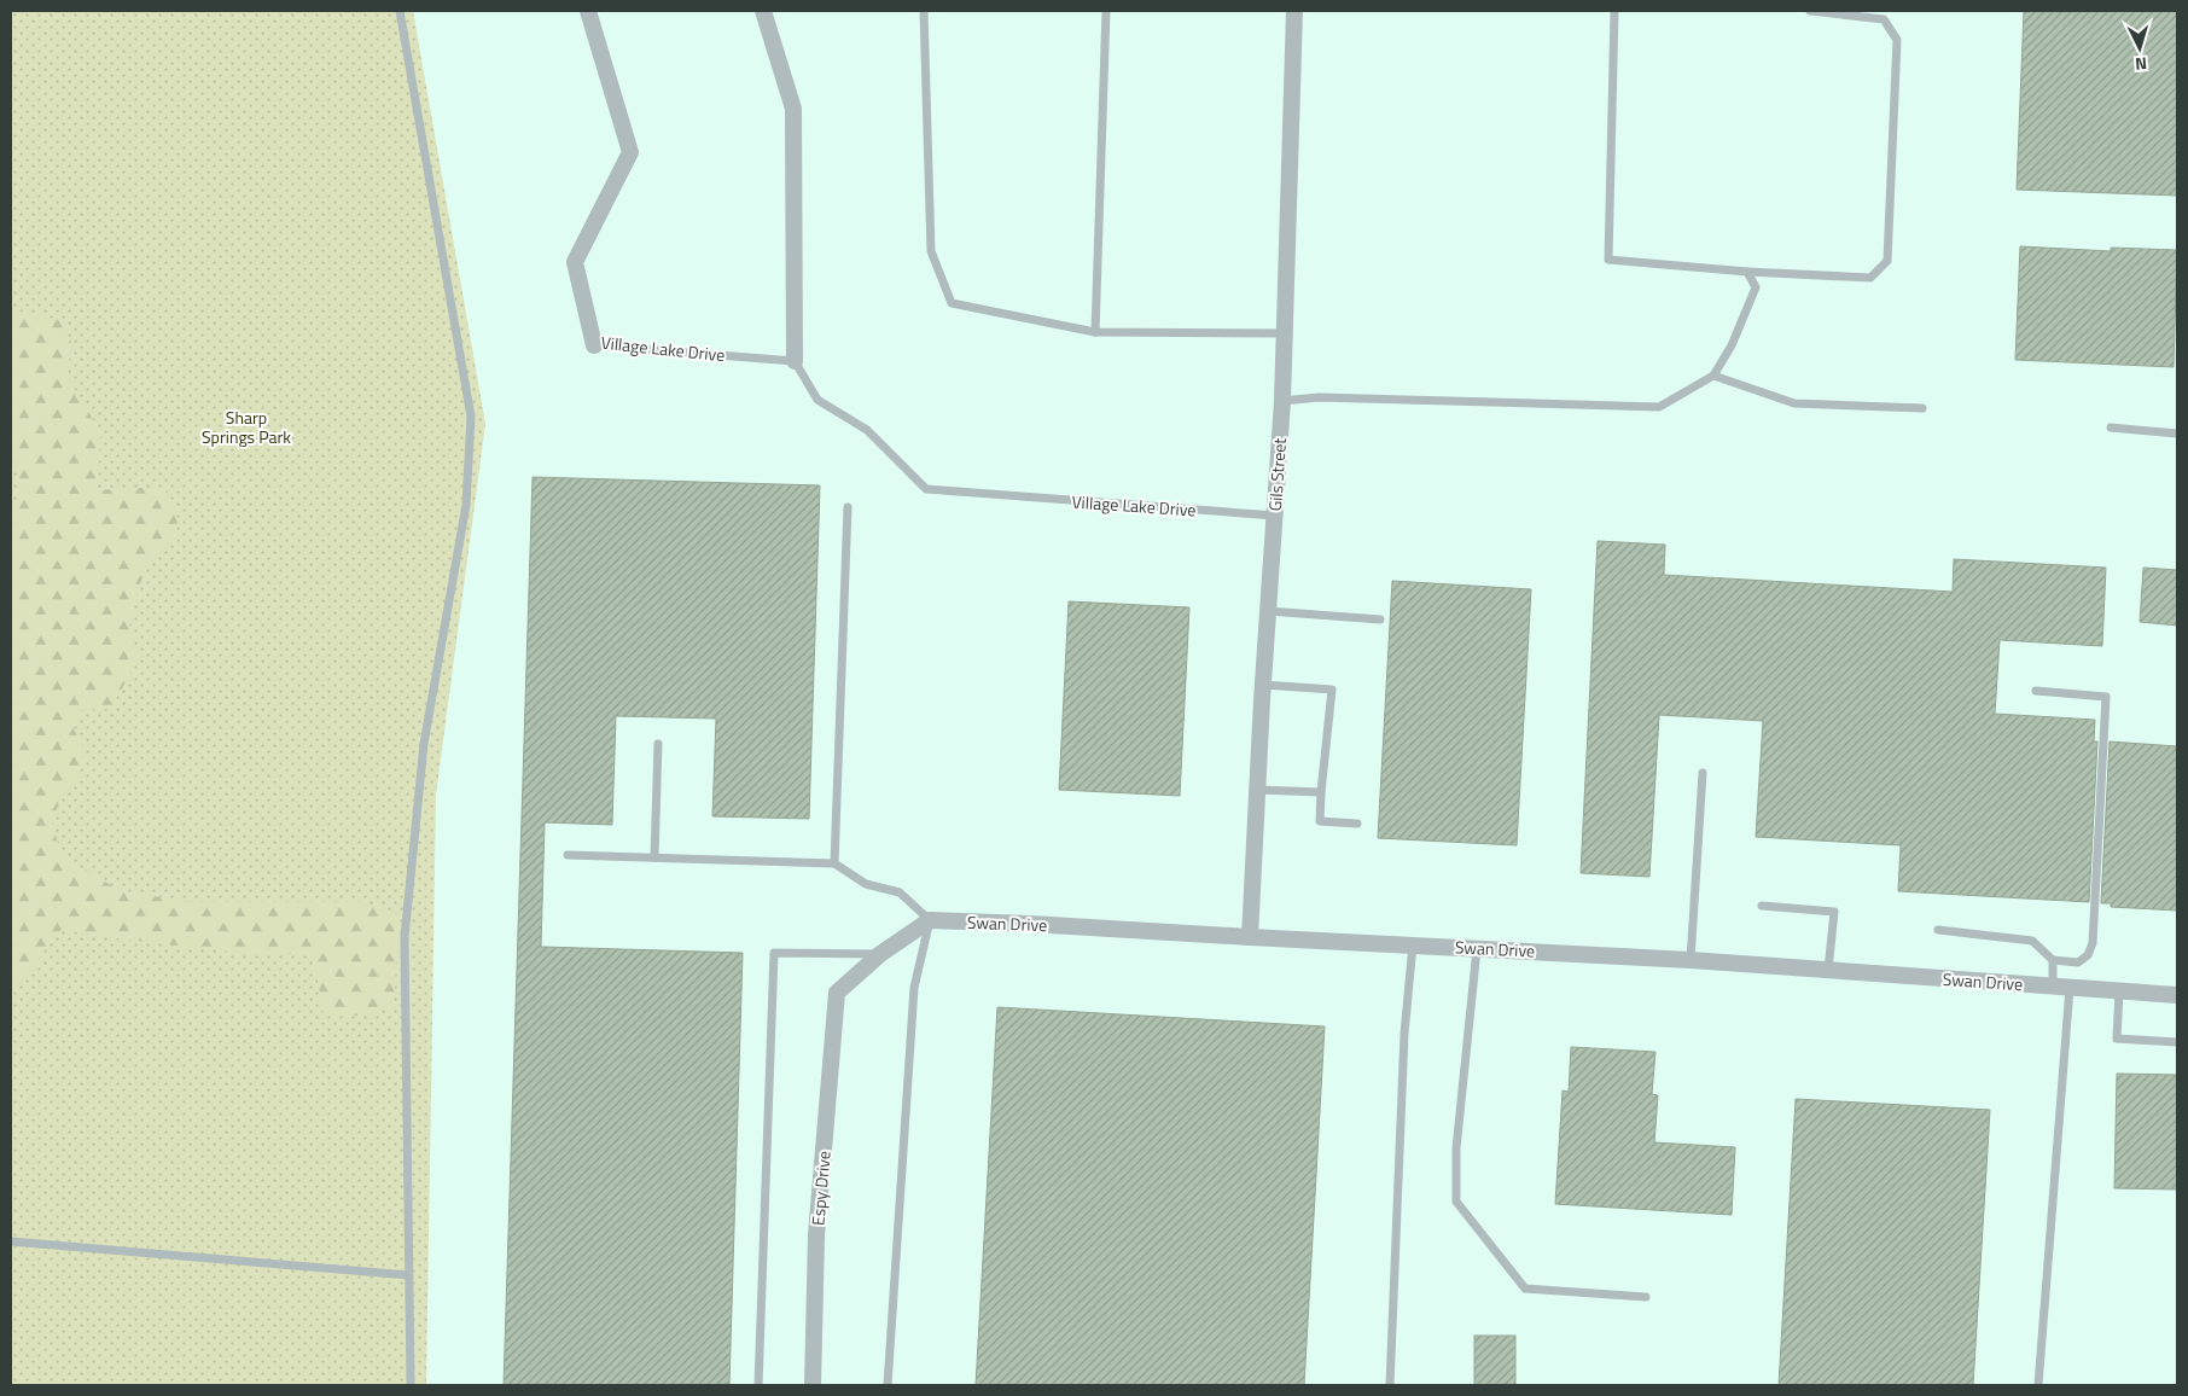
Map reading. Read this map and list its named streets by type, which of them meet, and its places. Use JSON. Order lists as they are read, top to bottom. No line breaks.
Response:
{"streets":{"street":["Village Lake Drive","Gils Street","Swan Drive","Espy Drive"]},"crossings":[["Village Lake Drive","Gils Street"],["Gils Street","Swan Drive"]],"parks":["Sharp Springs Park"],"north":"bottom"}
